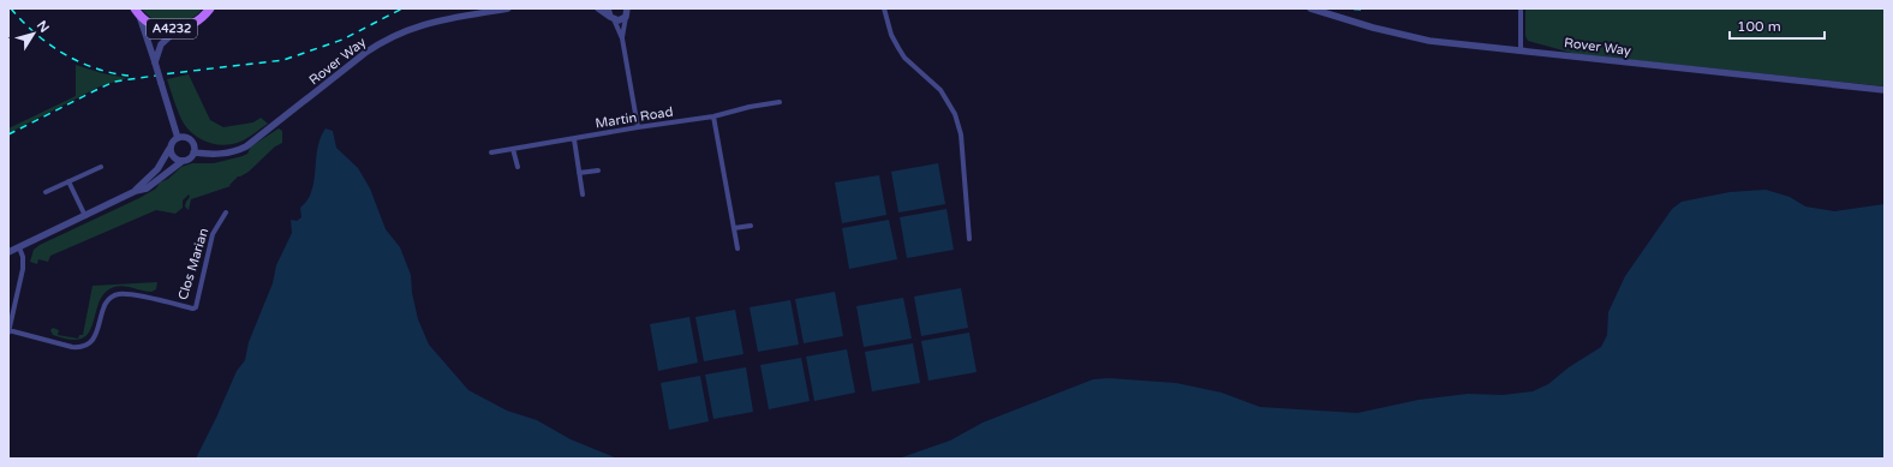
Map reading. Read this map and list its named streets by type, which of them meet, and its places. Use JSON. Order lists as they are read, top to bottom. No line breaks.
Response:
{"streets":{"main road":["A4232"],"street":["Rover Way","Martin Road","Clos Marian"]},"scale_bar":"100 m","north":"top right"}
